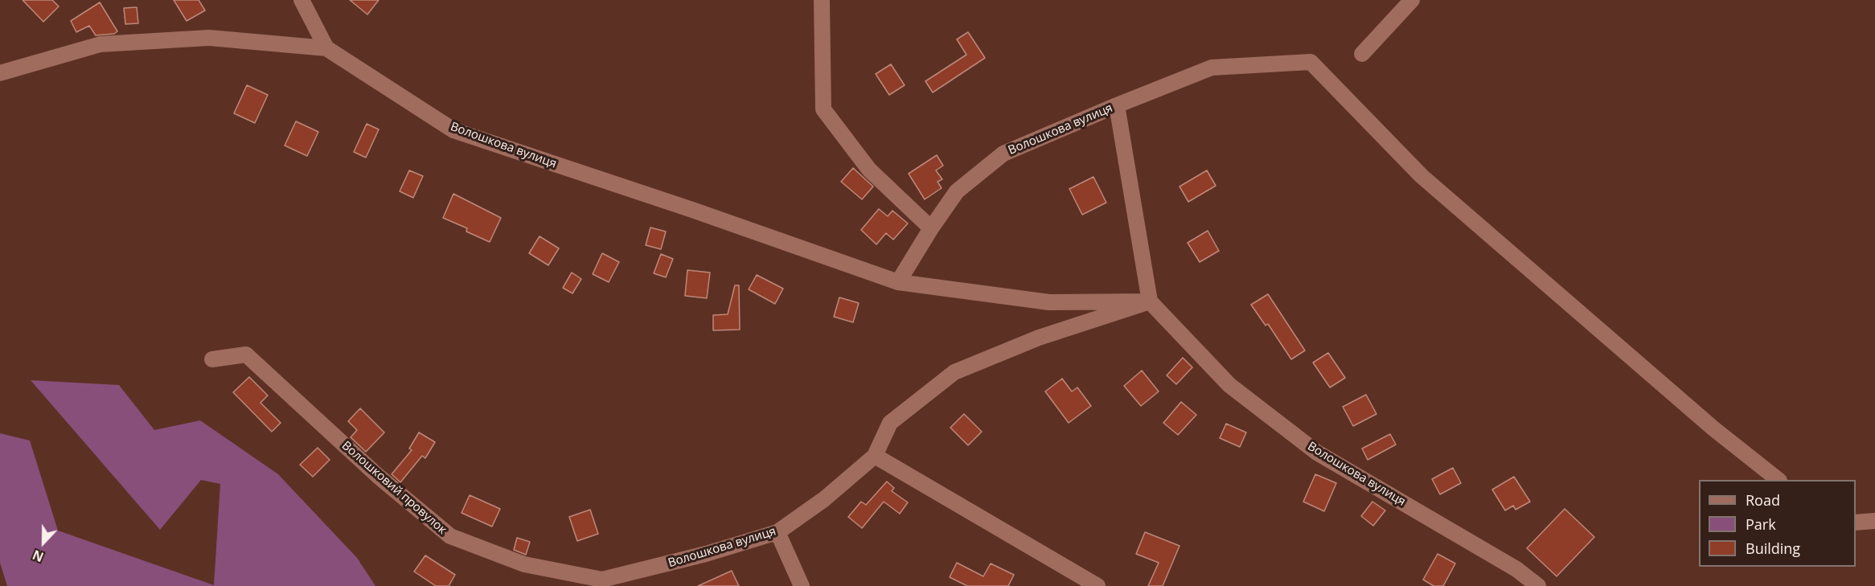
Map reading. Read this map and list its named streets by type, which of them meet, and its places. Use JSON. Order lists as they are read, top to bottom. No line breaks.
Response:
{"streets":{"street":["Волошкова вулиця","Волошковий провулок"]},"crossings":[["Волошкова вулиця","Волошковий провулок"]],"legend":["Road","Park","Building"],"north":"bottom"}
